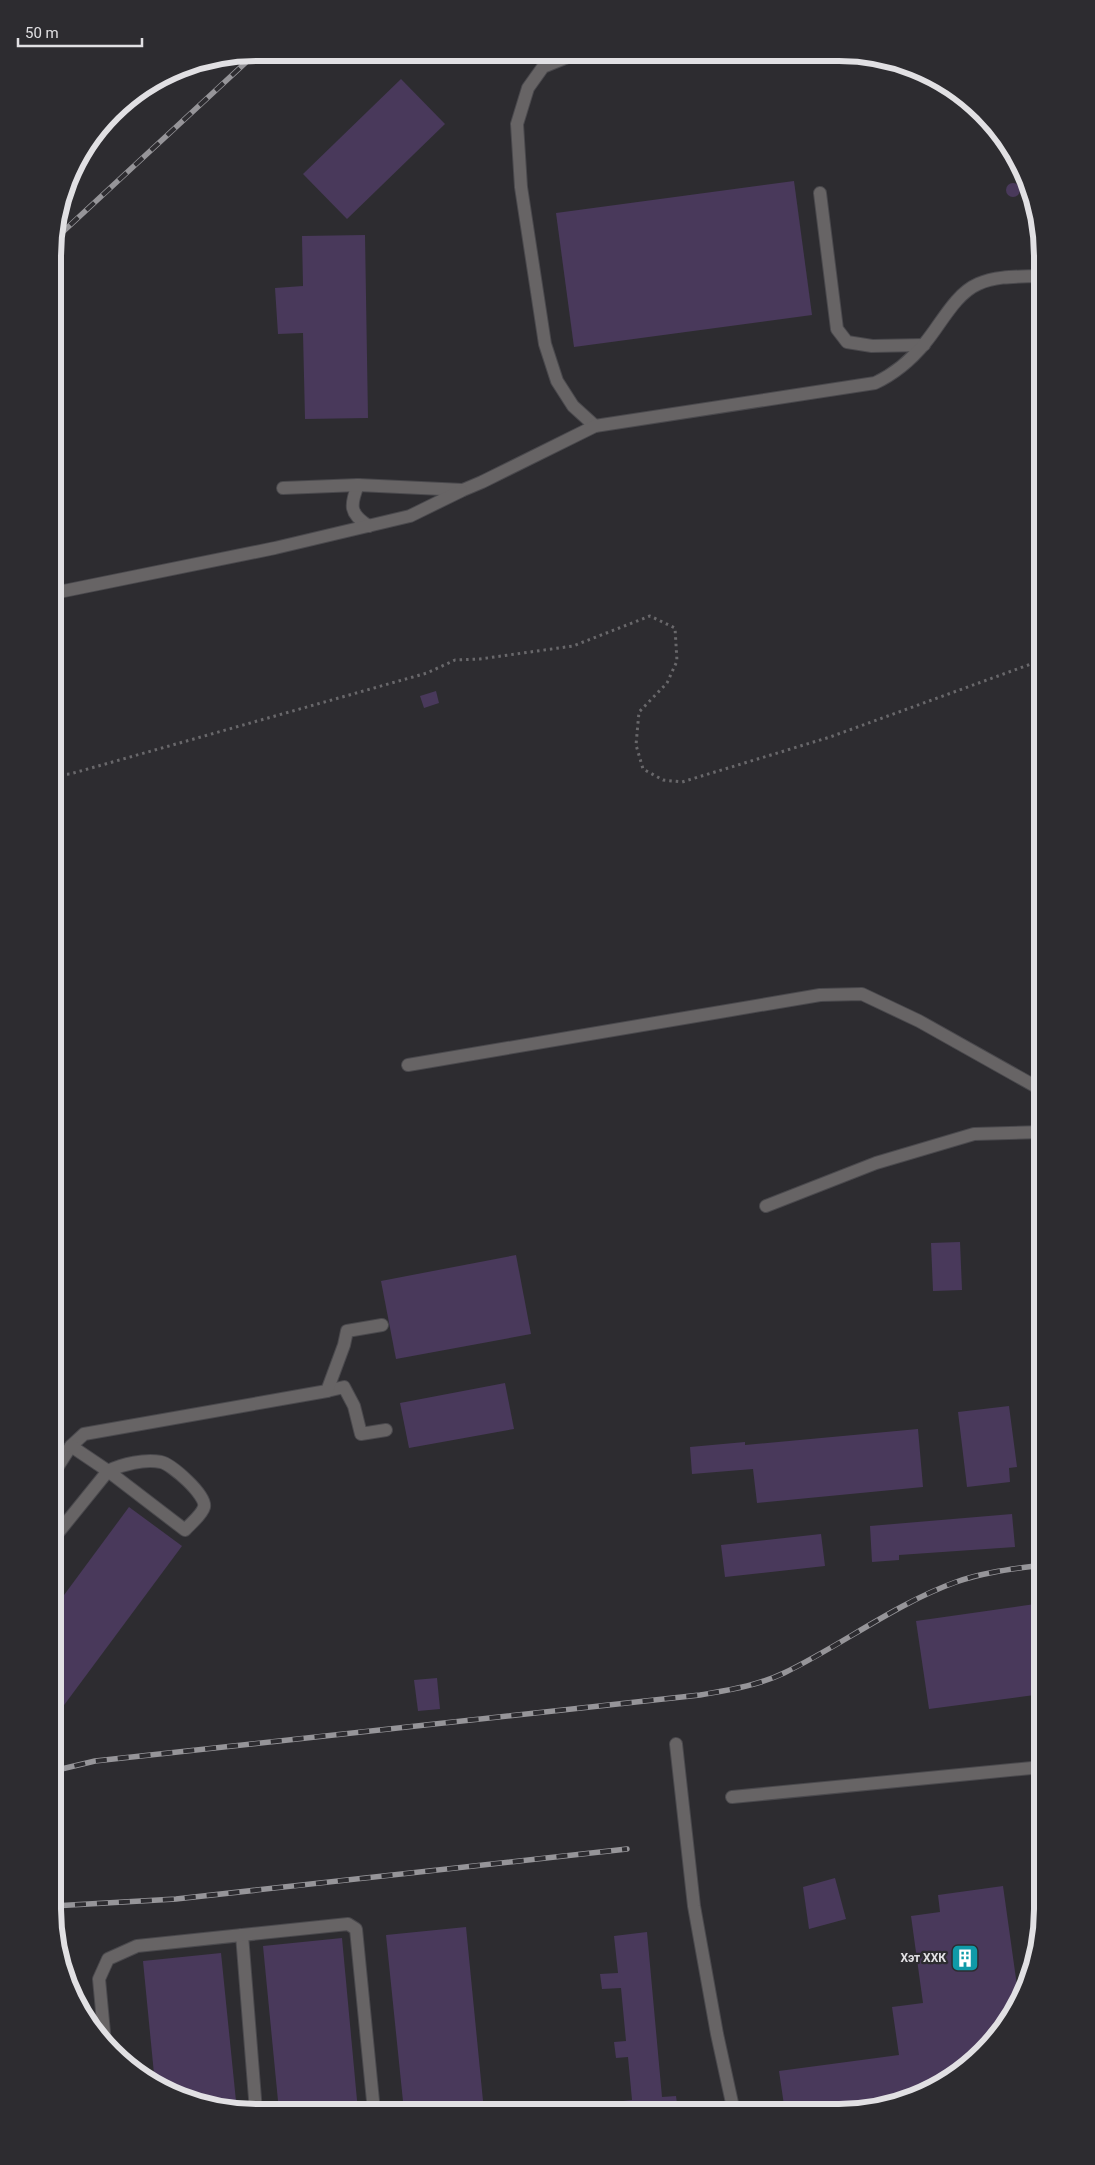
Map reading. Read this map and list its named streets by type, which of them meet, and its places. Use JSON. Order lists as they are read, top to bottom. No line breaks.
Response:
{"places":{"building":["Хэт ХХК"]},"scale_bar":"50 m"}
